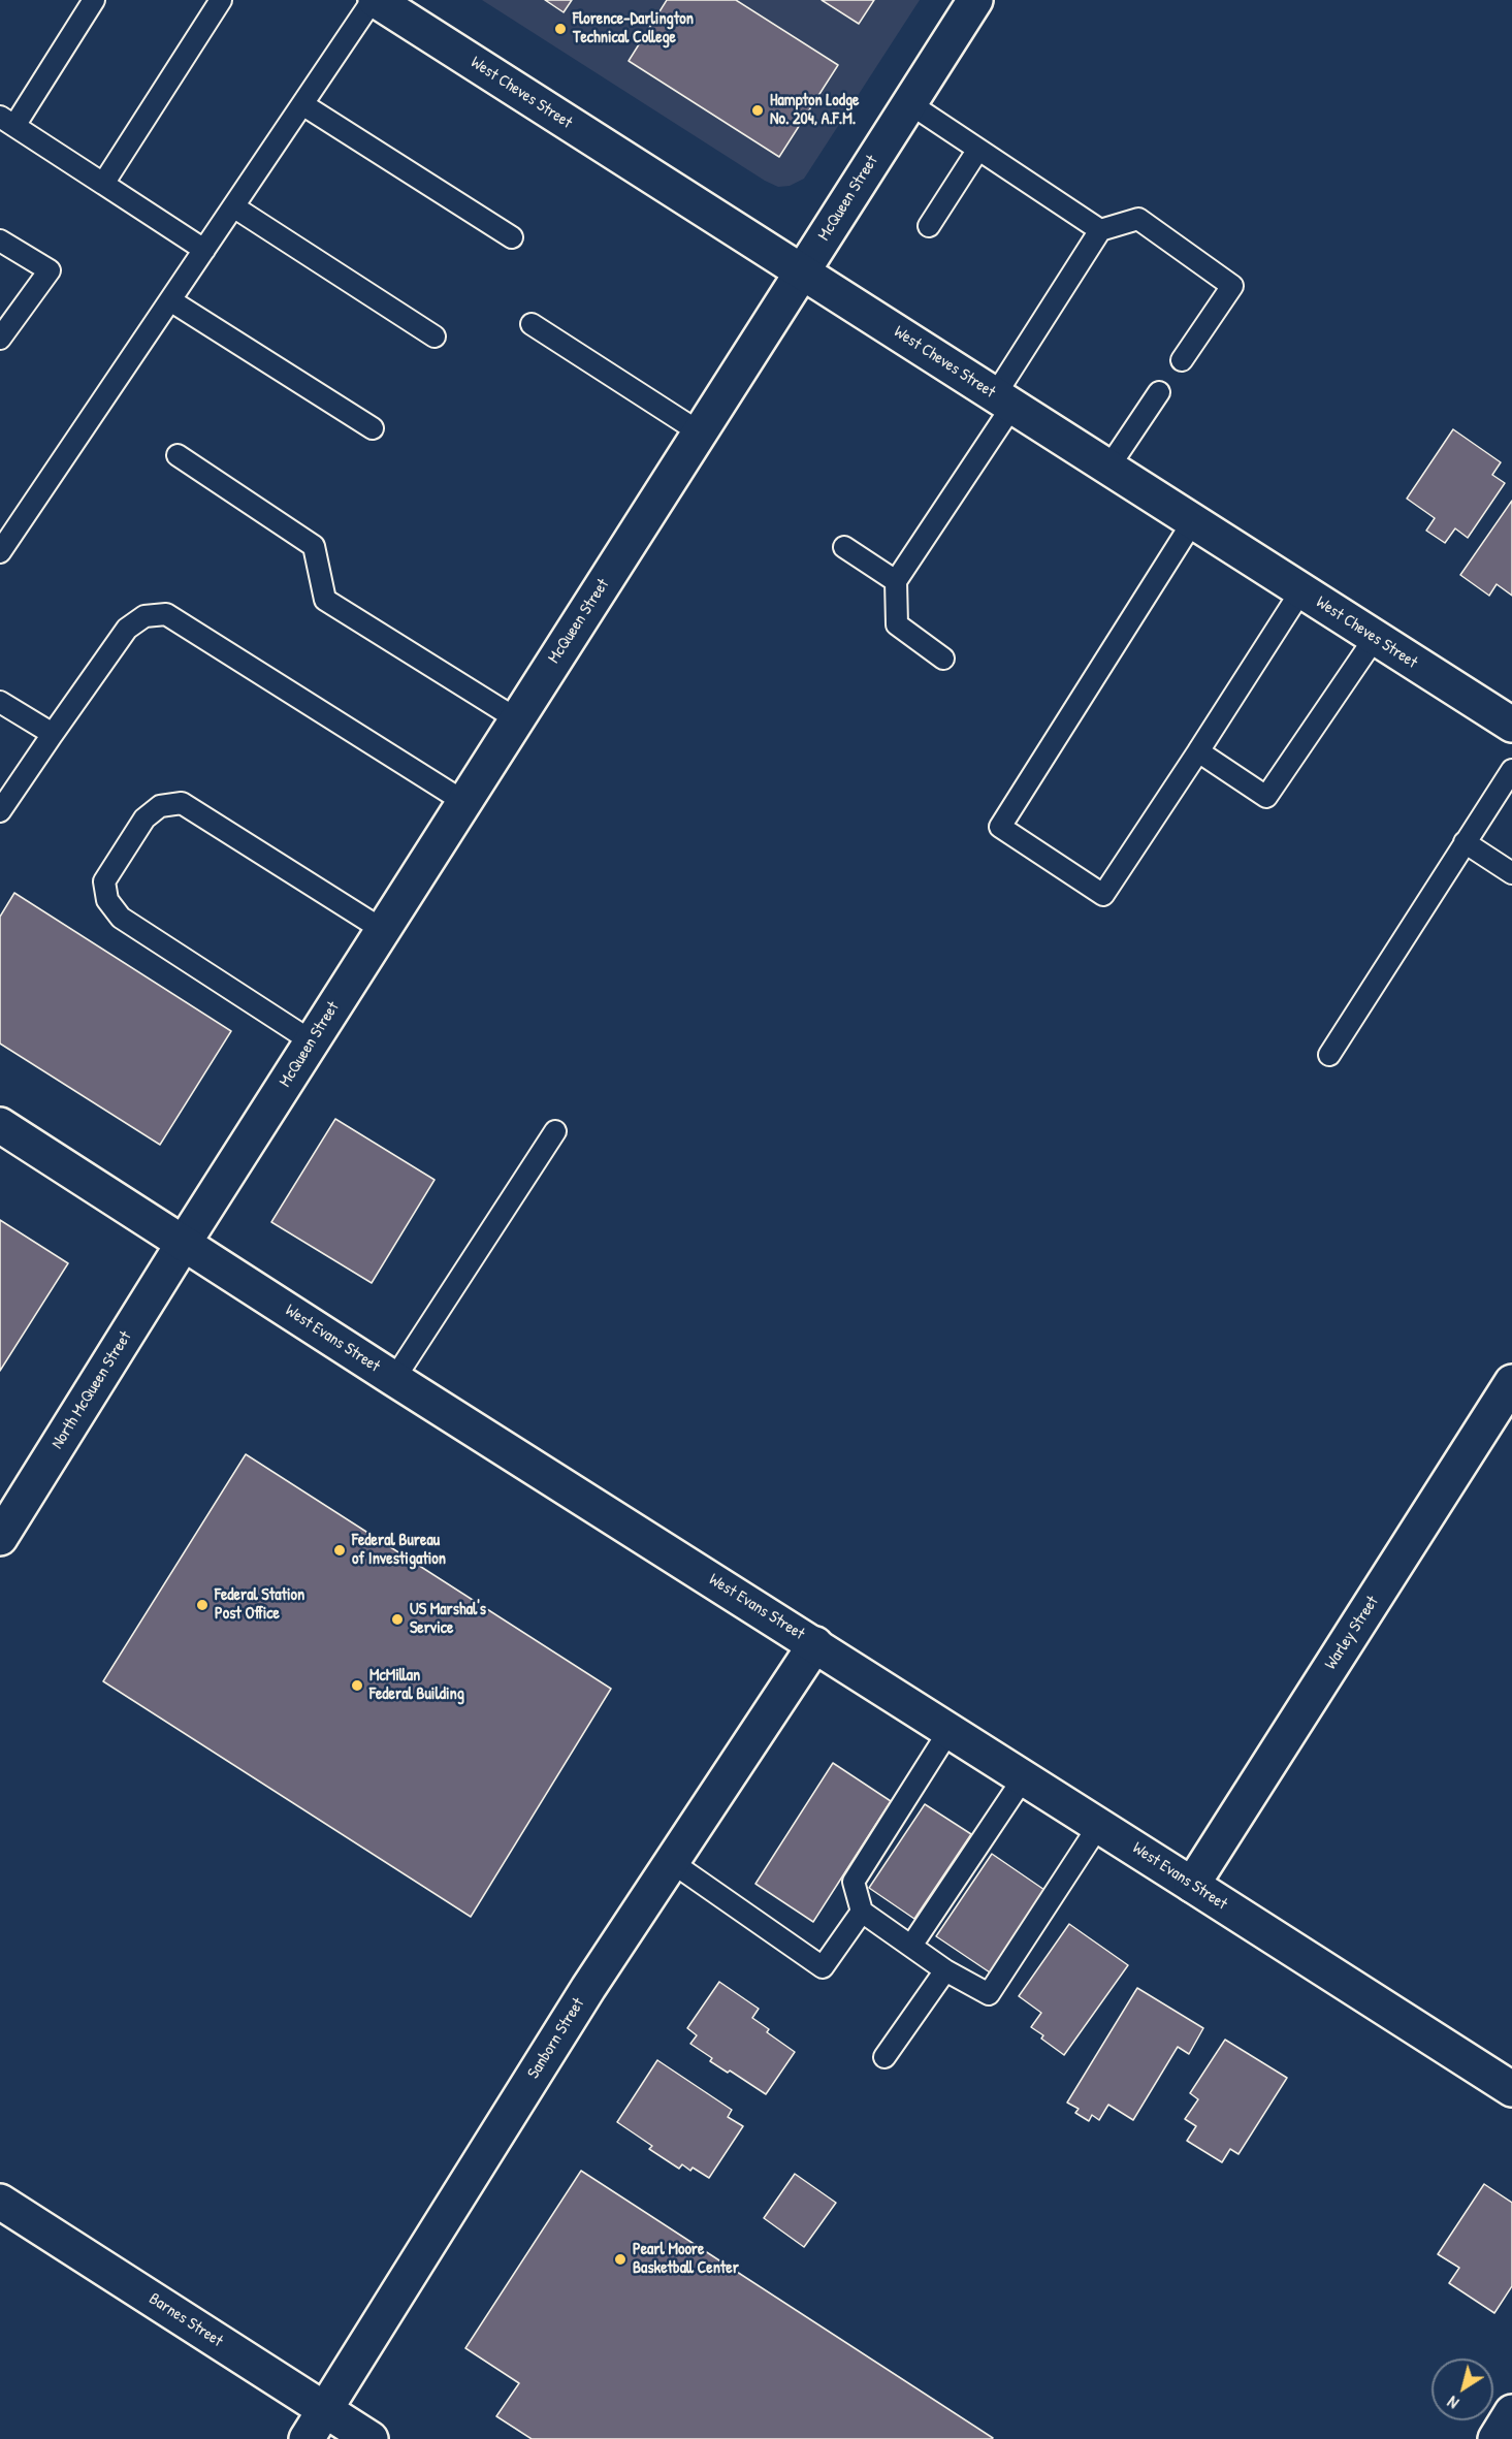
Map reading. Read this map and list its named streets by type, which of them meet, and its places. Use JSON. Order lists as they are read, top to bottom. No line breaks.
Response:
{"streets":{"street":["West Cheves Street","McQueen Street","West Evans Street","North McQueen Street","Warley Street","Sanborn Street","Barnes Street"]},"crossings":[["West Cheves Street","McQueen Street"],["McQueen Street","West Evans Street"],["McQueen Street","North McQueen Street"],["West Evans Street","North McQueen Street"],["West Evans Street","Warley Street"],["West Evans Street","Sanborn Street"],["Sanborn Street","Barnes Street"]],"places":["Florence-Darlington Technical College","Hampton Lodge No. 204, A.F.M.","Federal Bureau of Investigation","Federal Station Post Office","US Marshal's Service","McMillan Federal Building","Pearl Moore Basketball Center"],"north":"bottom left"}
